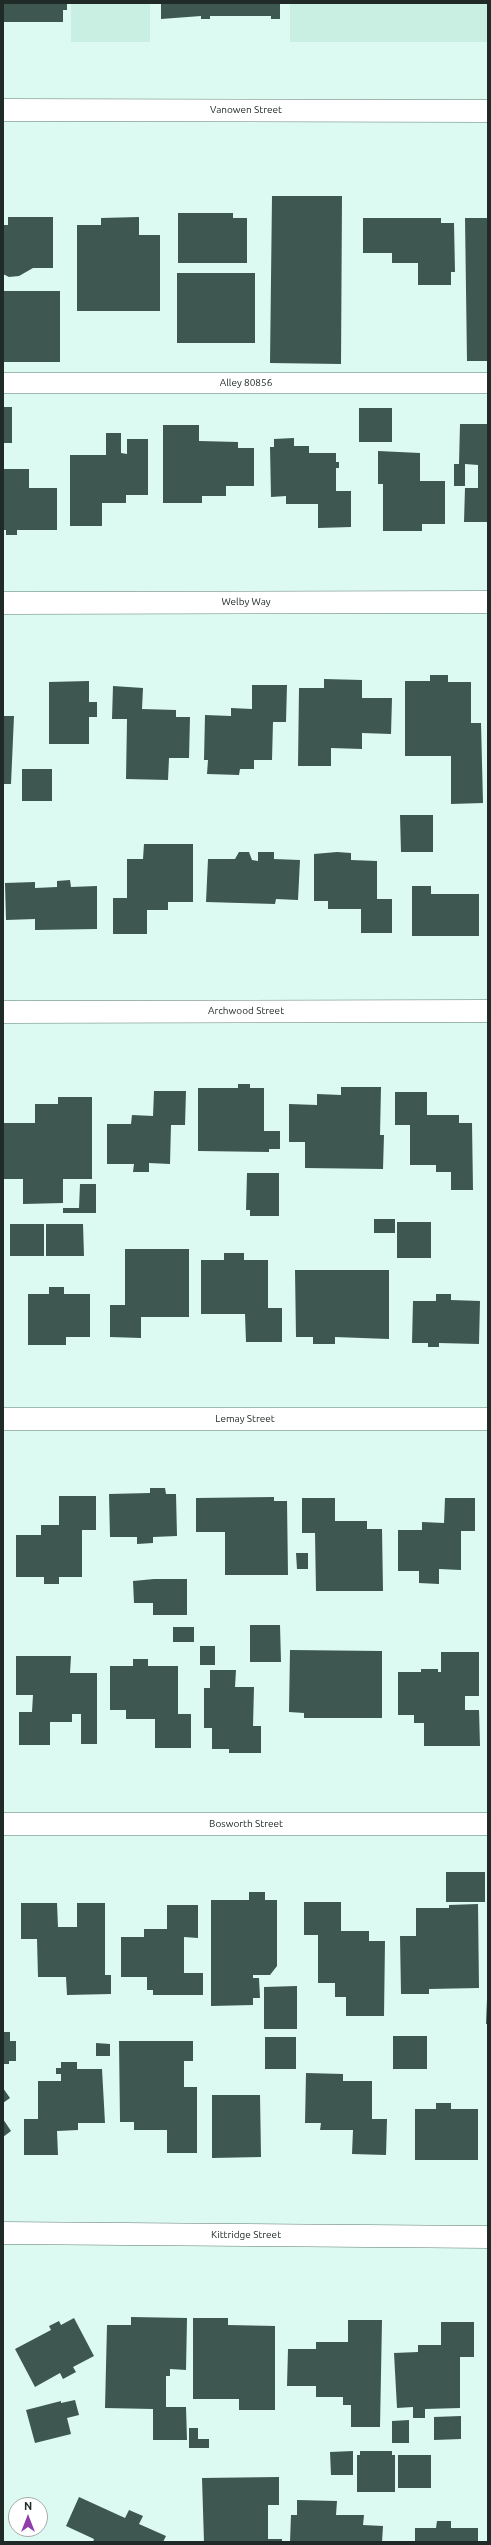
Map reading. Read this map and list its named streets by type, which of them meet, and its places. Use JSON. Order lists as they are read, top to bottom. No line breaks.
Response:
{"streets":{"street":["Vanowen Street","Welby Way","Archwood Street","Lemay Street","Bosworth Street","Kittridge Street"],"lane":["Alley 80856"]},"north":"top"}
